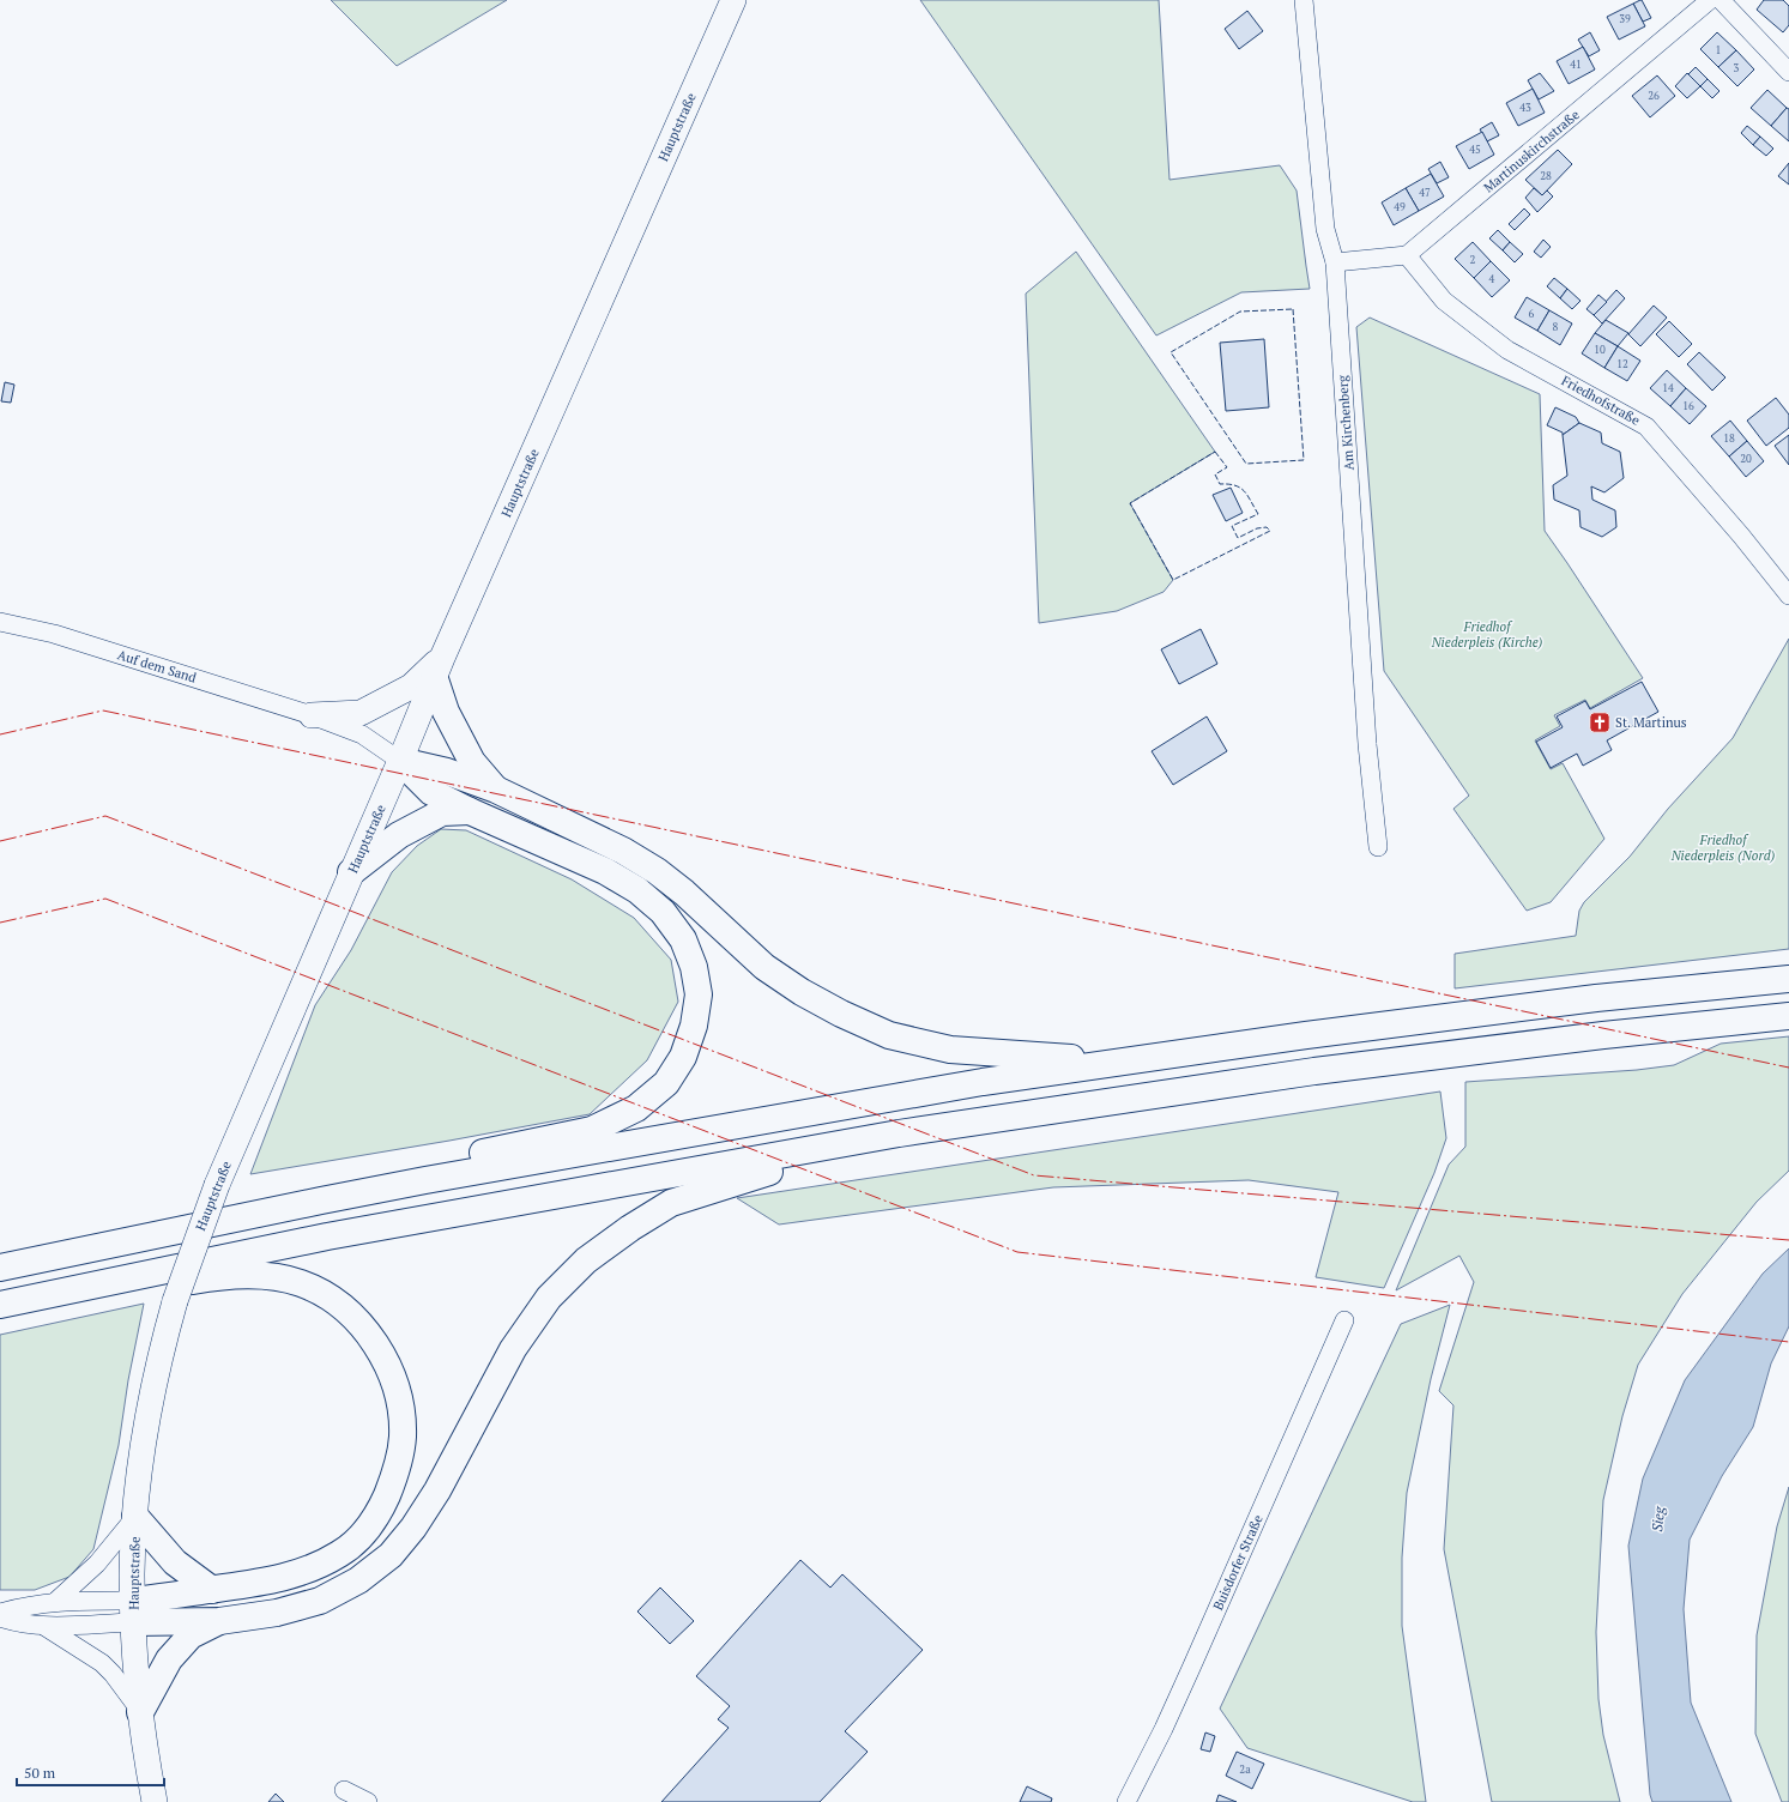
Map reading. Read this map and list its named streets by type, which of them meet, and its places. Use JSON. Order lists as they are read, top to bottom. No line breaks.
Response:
{"streets":{"main road":["Hauptstraße"],"street":["Martinuskirchstraße","Friedhofstraße","Am Kirchenberg","Auf dem Sand","Buisdorfer Straße"]},"crossings":[["Hauptstraße","Auf dem Sand"],["Martinuskirchstraße","Friedhofstraße"]],"water":["Sieg"],"parks":["Friedhof Niederpleis (Kirche)","Friedhof Niederpleis (Nord)"],"places":{"church":["St. Martinus"]},"house_numbers":["39","1","41","3","26","43","45","28","47","49","2","4","6","8","10","12","14","16","18","20","2a"],"scale_bar":"50 m"}
